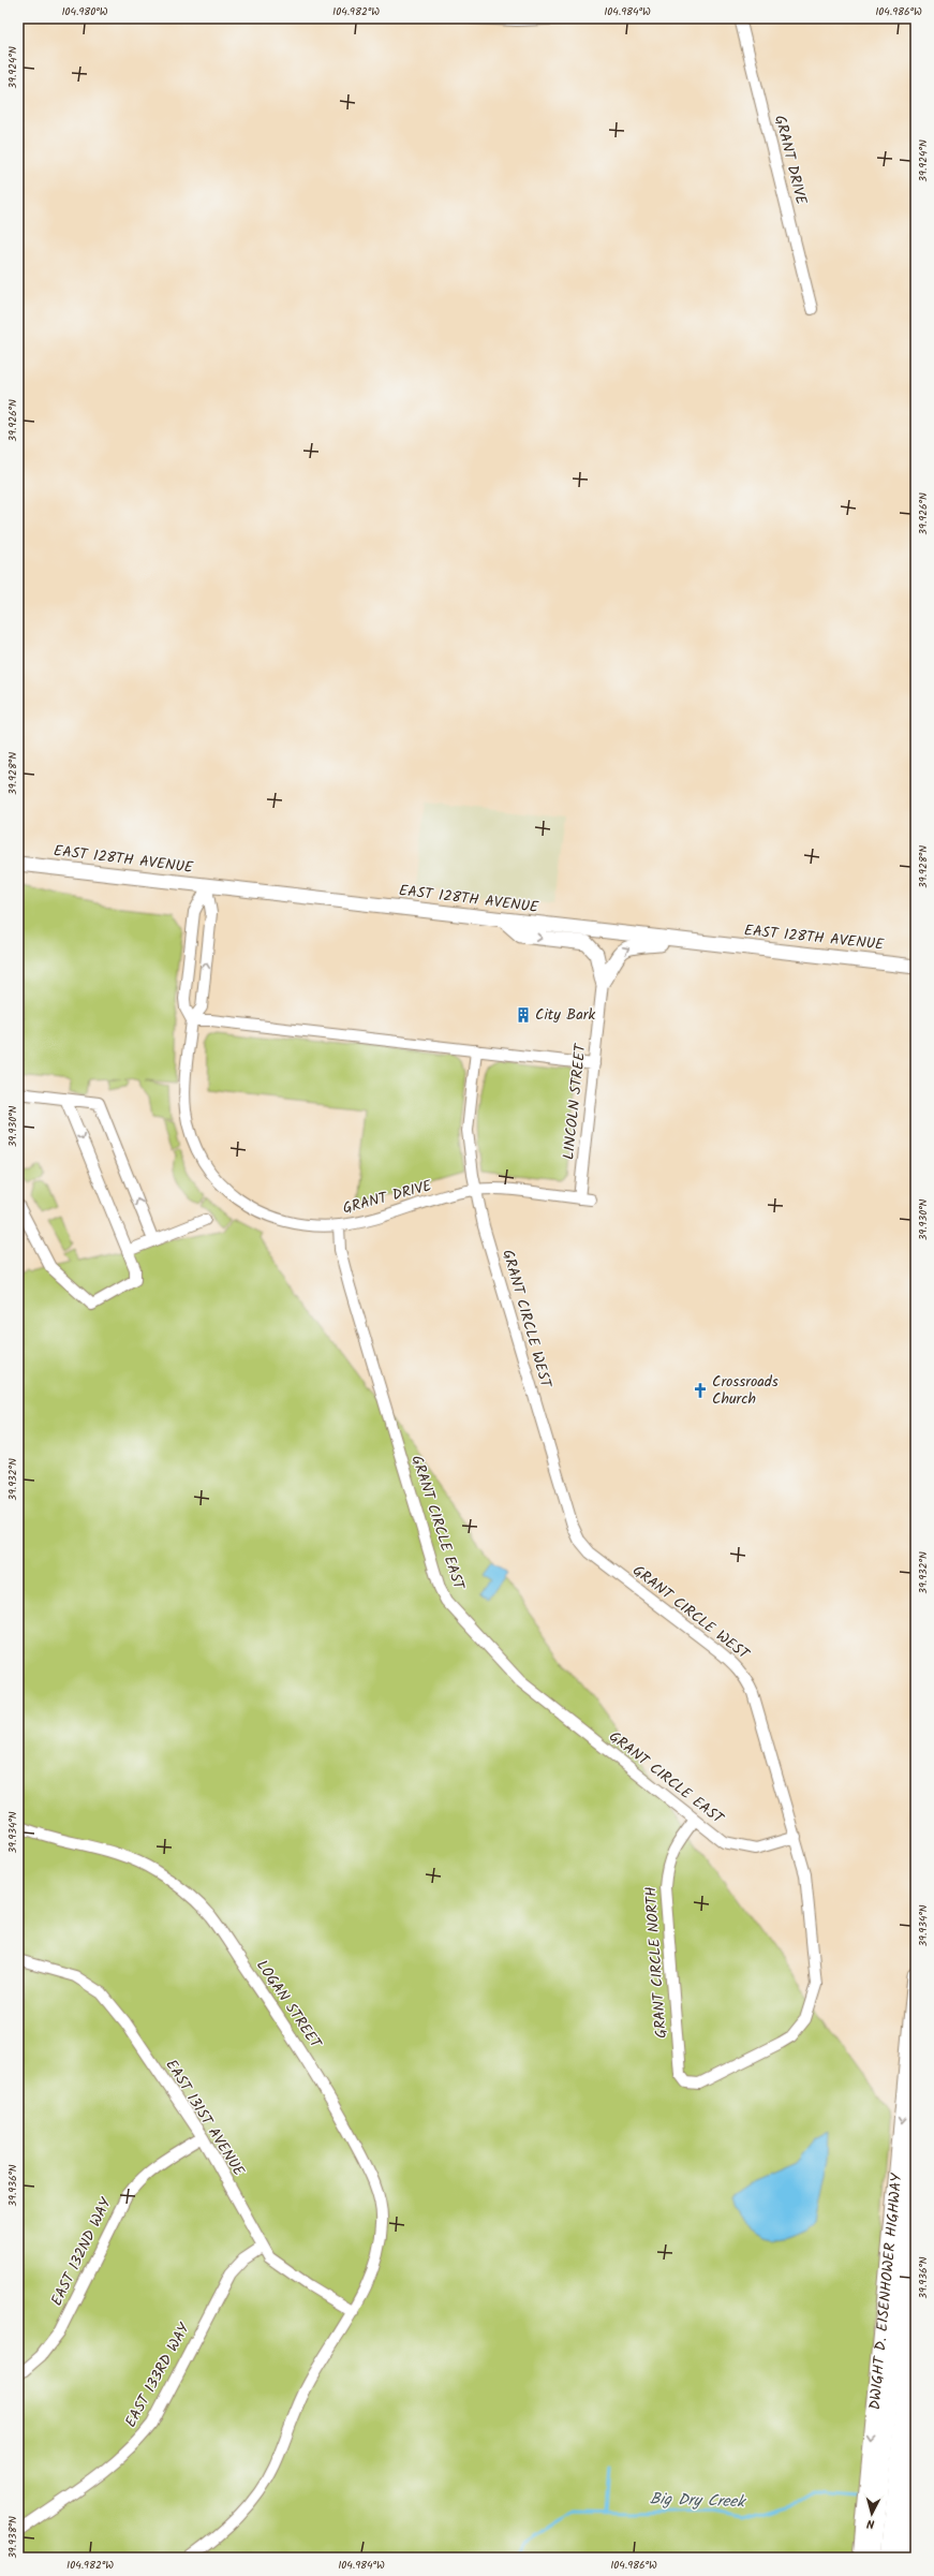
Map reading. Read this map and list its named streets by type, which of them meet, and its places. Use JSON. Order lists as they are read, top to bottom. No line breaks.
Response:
{"streets":{"highway":["DWIGHT D. EISENHOWER HIGHWAY"],"main road":["EAST 128TH AVENUE"],"street":["GRANT DRIVE","LINCOLN STREET","GRANT CIRCLE WEST","GRANT CIRCLE EAST","GRANT CIRCLE NORTH","LOGAN STREET","EAST 131ST AVENUE","EAST 132ND WAY","EAST 133RD WAY"]},"crossings":[["GRANT DRIVE","EAST 128TH AVENUE"],["GRANT DRIVE","LINCOLN STREET"],["GRANT DRIVE","GRANT CIRCLE WEST"],["GRANT DRIVE","GRANT CIRCLE EAST"],["GRANT CIRCLE WEST","GRANT CIRCLE EAST"],["GRANT CIRCLE WEST","GRANT CIRCLE NORTH"],["GRANT CIRCLE EAST","GRANT CIRCLE NORTH"],["LOGAN STREET","EAST 131ST AVENUE"],["EAST 131ST AVENUE","EAST 132ND WAY"],["EAST 131ST AVENUE","EAST 133RD WAY"]],"water":["Big Dry Creek"],"places":{"building":["City Bark"],"church":["Crossroads Church"]},"north":"bottom","coordinates":["104.980°W","104.982°W","104.984°W","104.986°W","39.924°N","39.926°N","39.928°N","39.930°N","39.932°N","39.934°N","39.936°N","39.938°N"]}
